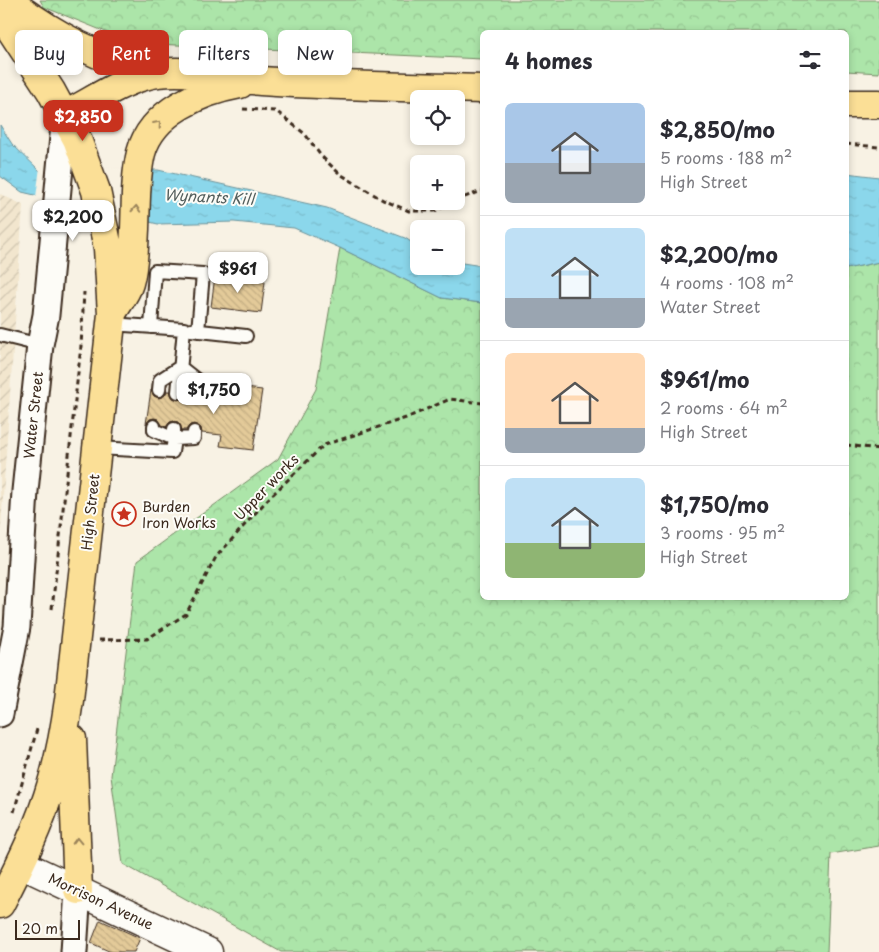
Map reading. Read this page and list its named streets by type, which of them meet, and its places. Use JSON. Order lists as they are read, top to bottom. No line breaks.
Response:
{"streets":{"main road":["High Street"],"street":["Water Street","Morrison Avenue"],"path":["Upper works"]},"crossings":[["Upper works","High Street"],["High Street","Morrison Avenue"]],"water":["Wynants Kill"],"places":{"place":["Burden Iron Works"]},"scale_bar":"20 m","page":{"chip":["Buy","Rent","Filters","New"],"heading":"4 homes","map_buttons":["+","−"],"list":[{"name":"$2,850/mo","note":"5 rooms · 188 m² · High Street"},{"name":"$2,200/mo","note":"4 rooms · 108 m² · Water Street"},{"name":"$961/mo","note":"2 rooms · 64 m² · High Street"},{"name":"$1,750/mo","note":"3 rooms · 95 m² · High Street"}],"price":["$2,850","$2,200","$961","$1,750"],"scale":"20 m"}}
